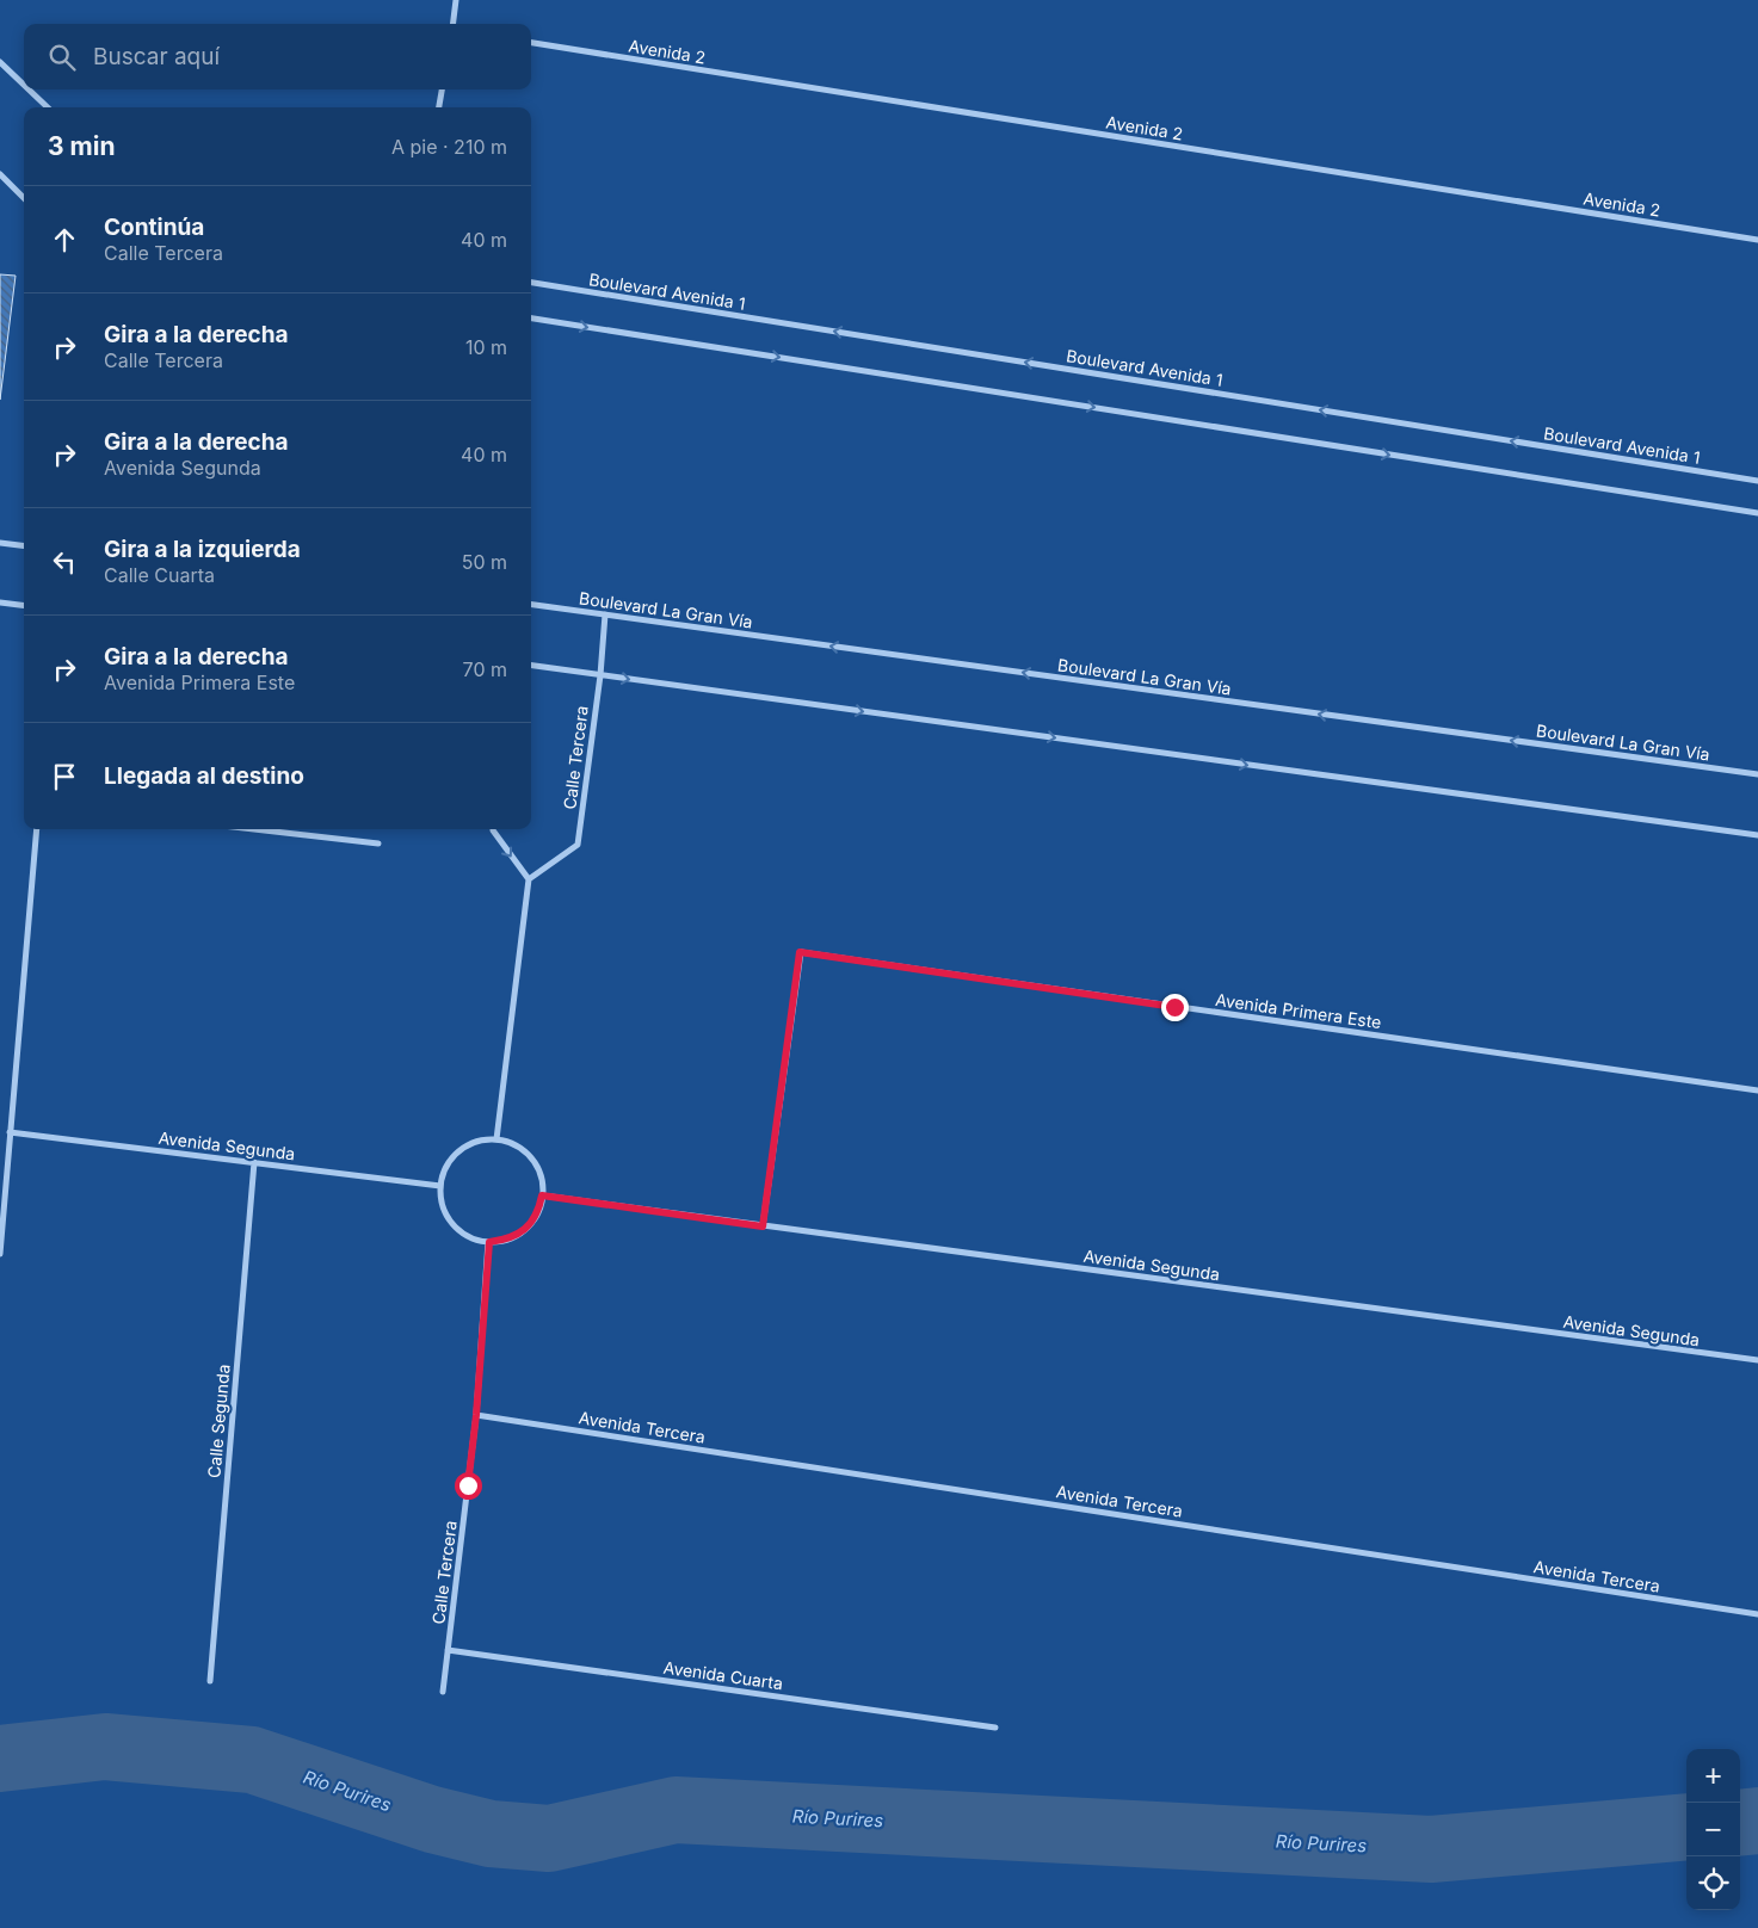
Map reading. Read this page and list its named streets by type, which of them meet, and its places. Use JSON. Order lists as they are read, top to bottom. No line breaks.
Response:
{"streets":{"street":["Avenida 2","Boulevard Avenida 1","Boulevard La Gran Vía","Calle Tercera","Avenida Primera Este","Avenida Segunda","Calle Segunda","Avenida Tercera","Avenida Cuarta"]},"crossings":[["Boulevard La Gran Vía","Calle Tercera"],["Calle Tercera","Avenida Segunda"],["Calle Tercera","Avenida Tercera"],["Calle Tercera","Avenida Cuarta"],["Avenida Primera Este","Avenida Segunda"],["Avenida Segunda","Calle Segunda"]],"one_way":["Boulevard La Gran Vía"],"water":["Río Purires"],"page":{"search":"Buscar aquí","heading":["3 min","A pie · 210 m"],"list":[["Continúa","Calle Tercera","40 m"],["Gira a la derecha","Calle Tercera","10 m"],["Gira a la derecha","Avenida Segunda","40 m"],["Gira a la izquierda","Calle Cuarta","50 m"],["Gira a la derecha","Avenida Primera Este","70 m"],"Llegada al destino"],"map_buttons":["+","−"]}}
